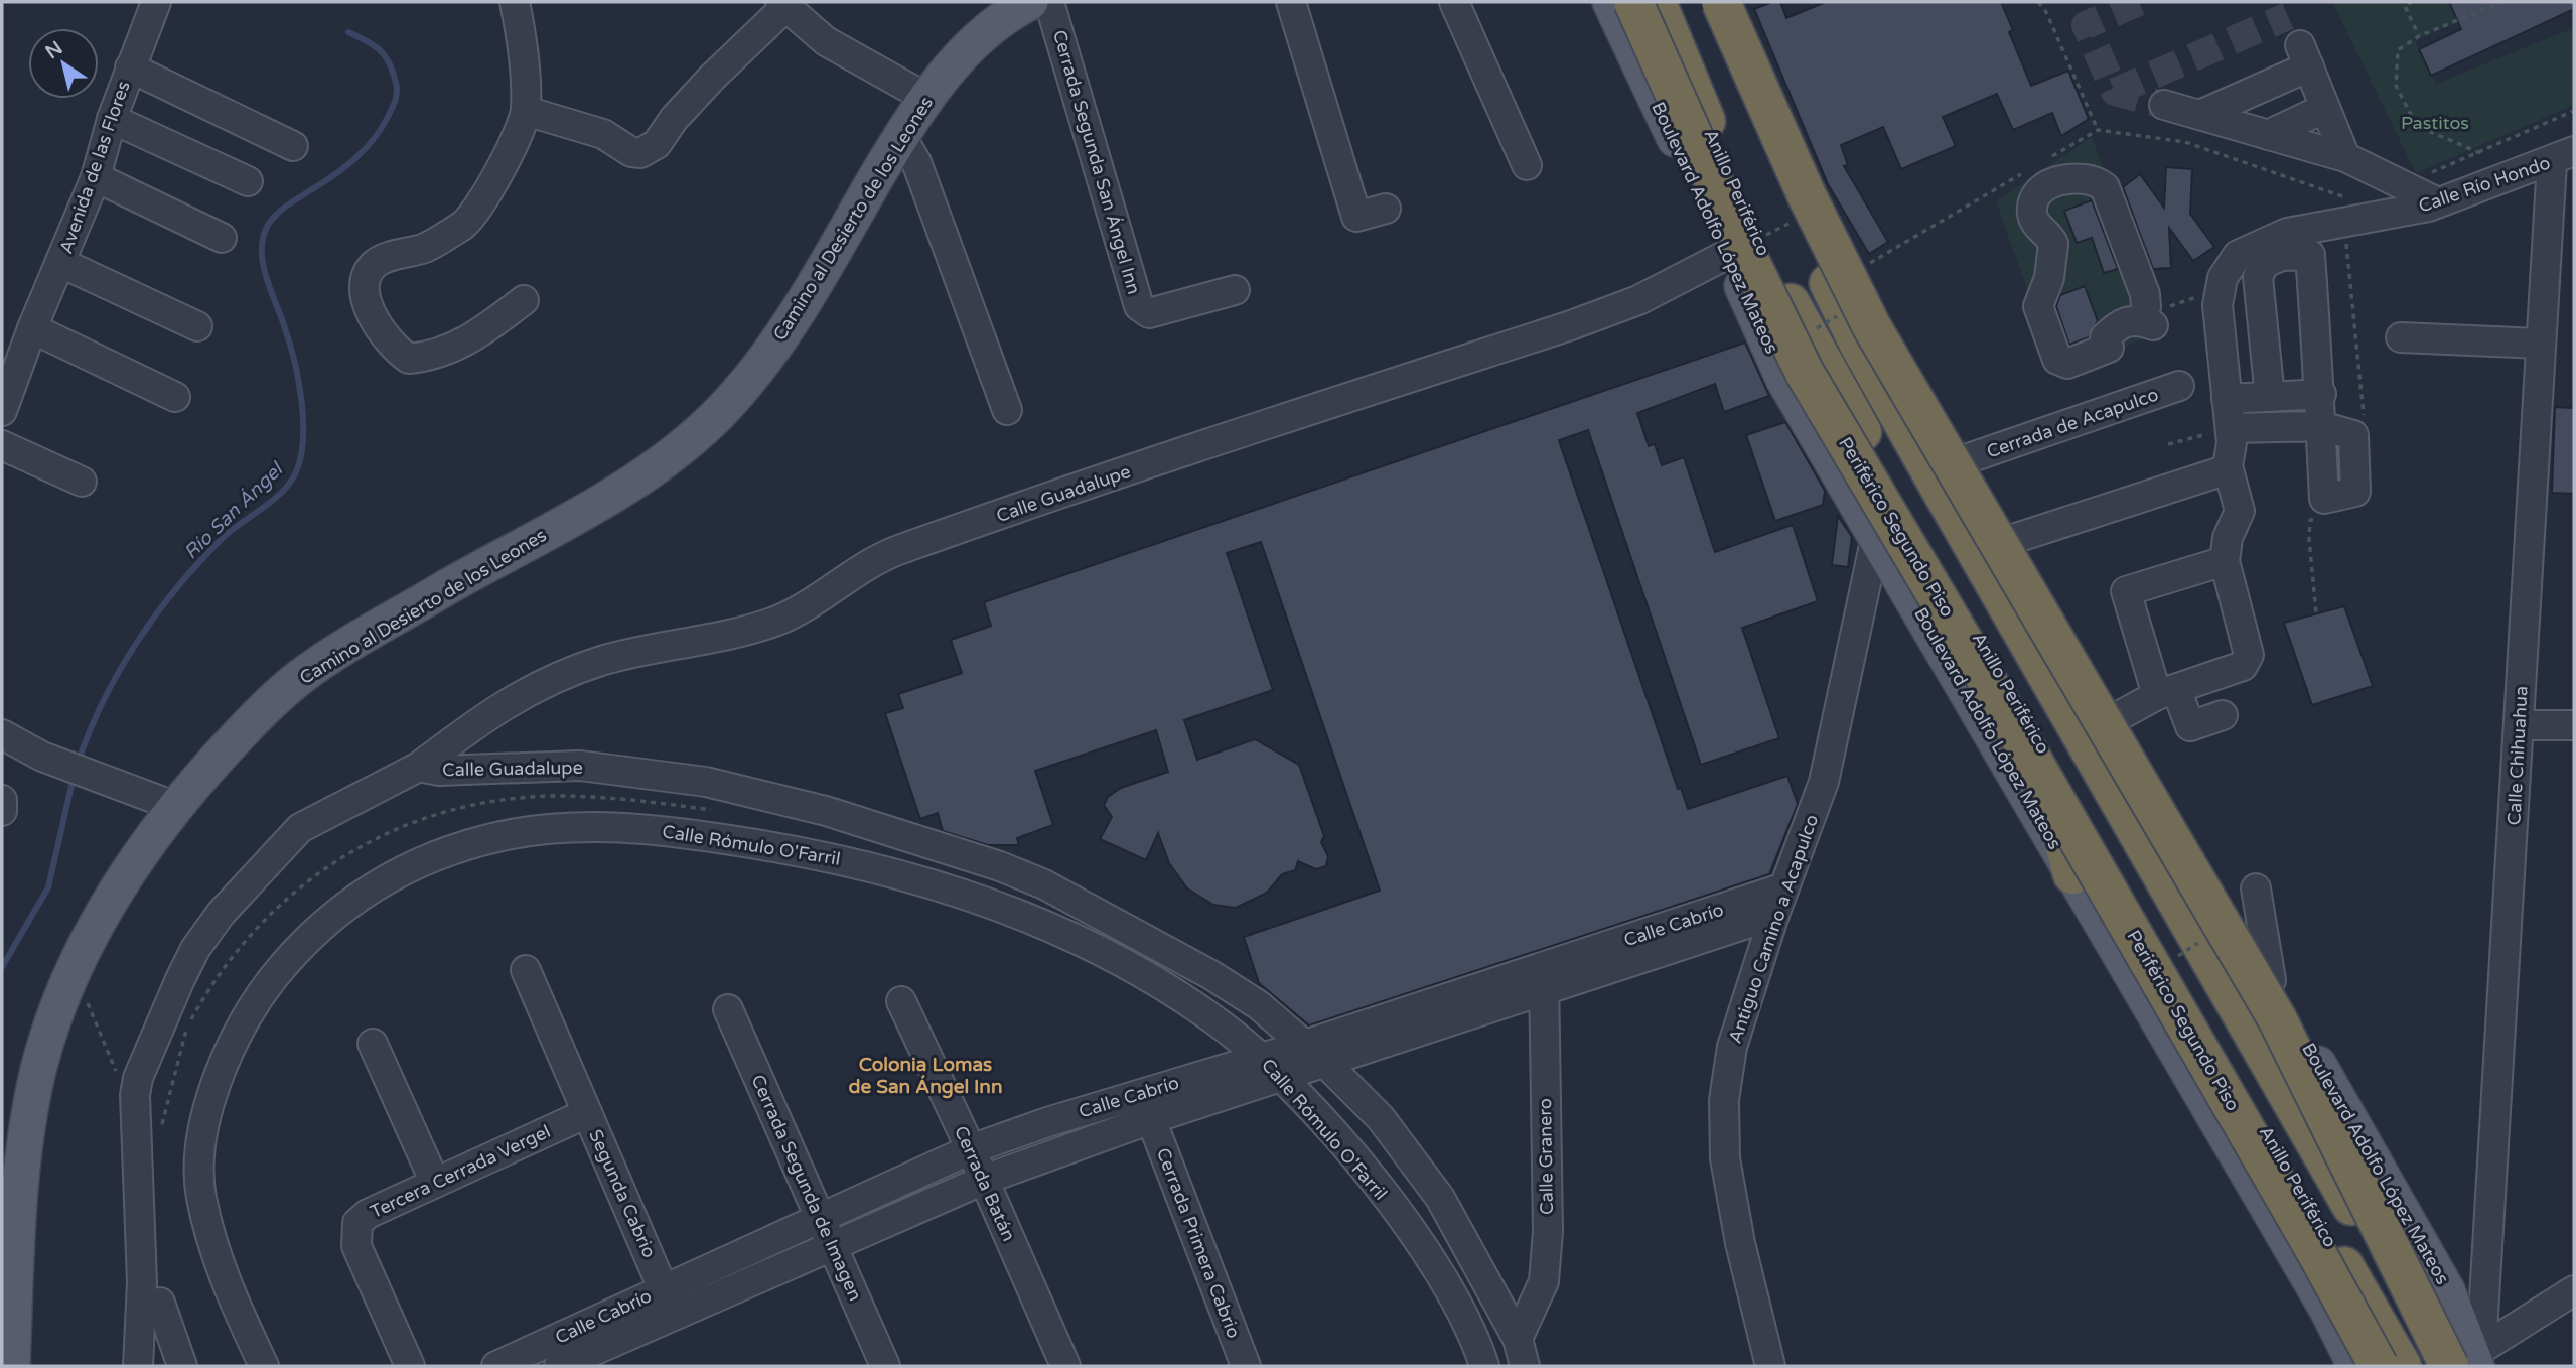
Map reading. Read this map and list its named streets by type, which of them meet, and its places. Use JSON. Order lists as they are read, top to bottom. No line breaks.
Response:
{"streets":{"highway":["Anillo Periférico","Periférico Segundo Piso"],"main road":["Camino al Desierto de los Leones","Boulevard Adolfo López Mateos"],"street":["Cerrada Segunda San Ángel Inn","Avenida de las Flores","Calle Río Hondo","Cerrada de Acapulco","Calle Guadalupe","Calle Chihuahua","Calle Rómulo O'Farril","Calle Cabrío","Antiguo Camino a Acapulco","Calle Granero","Tercera Cerrada Vergel","Cerrada Batán","Cerrada Segunda de Imagen","Segunda Cabrio","Cerrada Primera Cabrio"]},"crossings":[["Calle Río Hondo","Calle Chihuahua"],["Anillo Periférico","Boulevard Adolfo López Mateos"],["Anillo Periférico","Calle Guadalupe"],["Boulevard Adolfo López Mateos","Cerrada de Acapulco"],["Boulevard Adolfo López Mateos","Calle Guadalupe"],["Boulevard Adolfo López Mateos","Calle Chihuahua"],["Boulevard Adolfo López Mateos","Antiguo Camino a Acapulco"],["Calle Guadalupe","Calle Cabrío"],["Calle Rómulo O'Farril","Calle Cabrío"],["Calle Cabrío","Antiguo Camino a Acapulco"],["Calle Cabrío","Calle Granero"],["Calle Cabrío","Cerrada Batán"],["Calle Cabrío","Cerrada Segunda de Imagen"],["Calle Cabrío","Segunda Cabrio"],["Calle Cabrío","Cerrada Primera Cabrio"],["Tercera Cerrada Vergel","Segunda Cabrio"]],"districts":["Colonia Lomas de San Ángel Inn"],"water":["Río San Ángel"],"parks":["Pastitos"],"north":"top left"}
